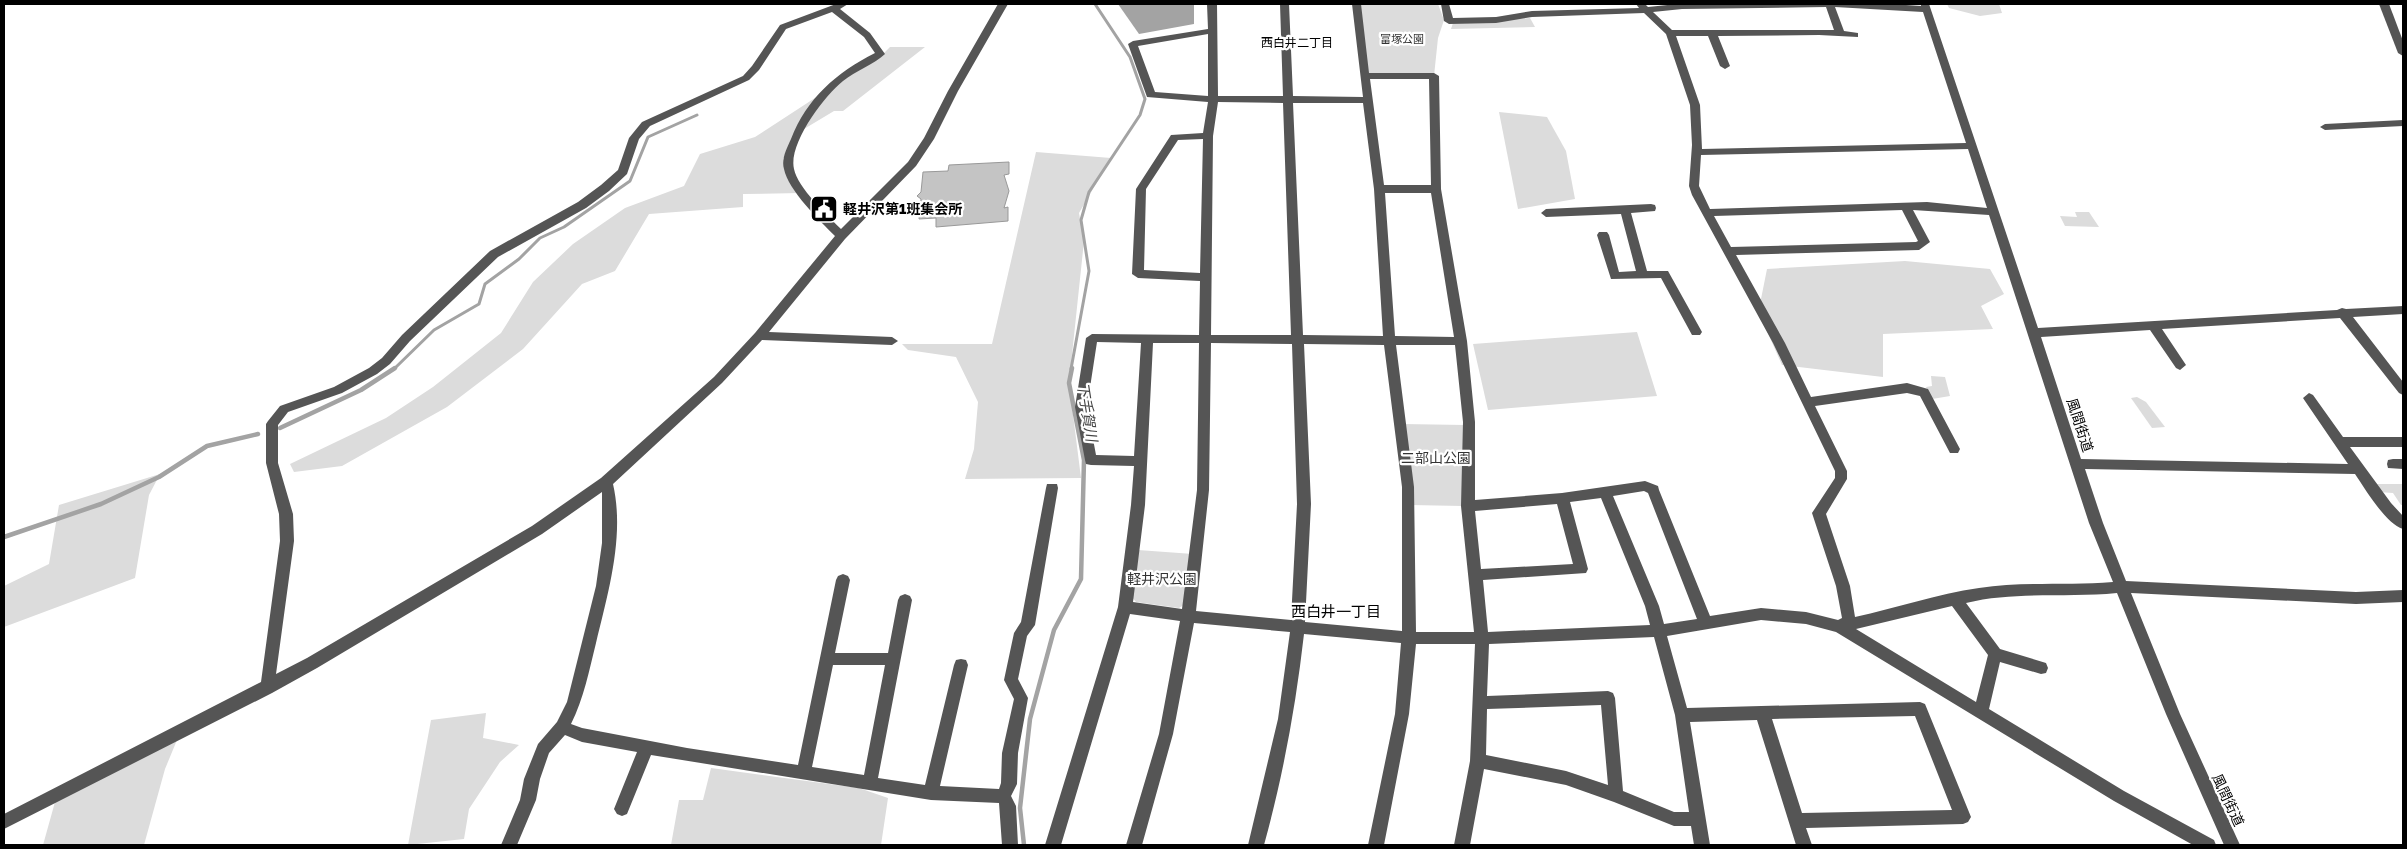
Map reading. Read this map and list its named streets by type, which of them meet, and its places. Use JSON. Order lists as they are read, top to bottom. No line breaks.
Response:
{"streets":{"street":["風間街道"]},"districts":["西白井二丁目","西白井一丁目"],"water":["下手賀川"],"parks":["富塚公園","二部山公園","軽井沢公園"],"places":{"public building":["軽井沢第1班集会所"]}}
